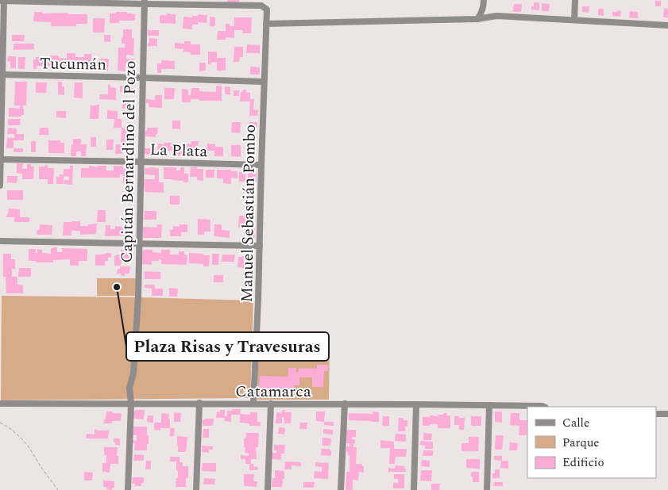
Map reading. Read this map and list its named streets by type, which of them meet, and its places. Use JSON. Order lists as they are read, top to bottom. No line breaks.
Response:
{"streets":{"street":["Tucumán","La Plata","Capitán Bernardino del Pozo","Manuel Sebastián Pombo","Catamarca"]},"crossings":[["Tucumán","Capitán Bernardino del Pozo"],["Tucumán","Manuel Sebastián Pombo"],["La Plata","Capitán Bernardino del Pozo"],["La Plata","Manuel Sebastián Pombo"],["Capitán Bernardino del Pozo","Manuel Sebastián Pombo"],["Capitán Bernardino del Pozo","Catamarca"],["Manuel Sebastián Pombo","Catamarca"]],"places":["Plaza Risas y Travesuras"],"legend":["Calle","Parque","Edificio"]}
